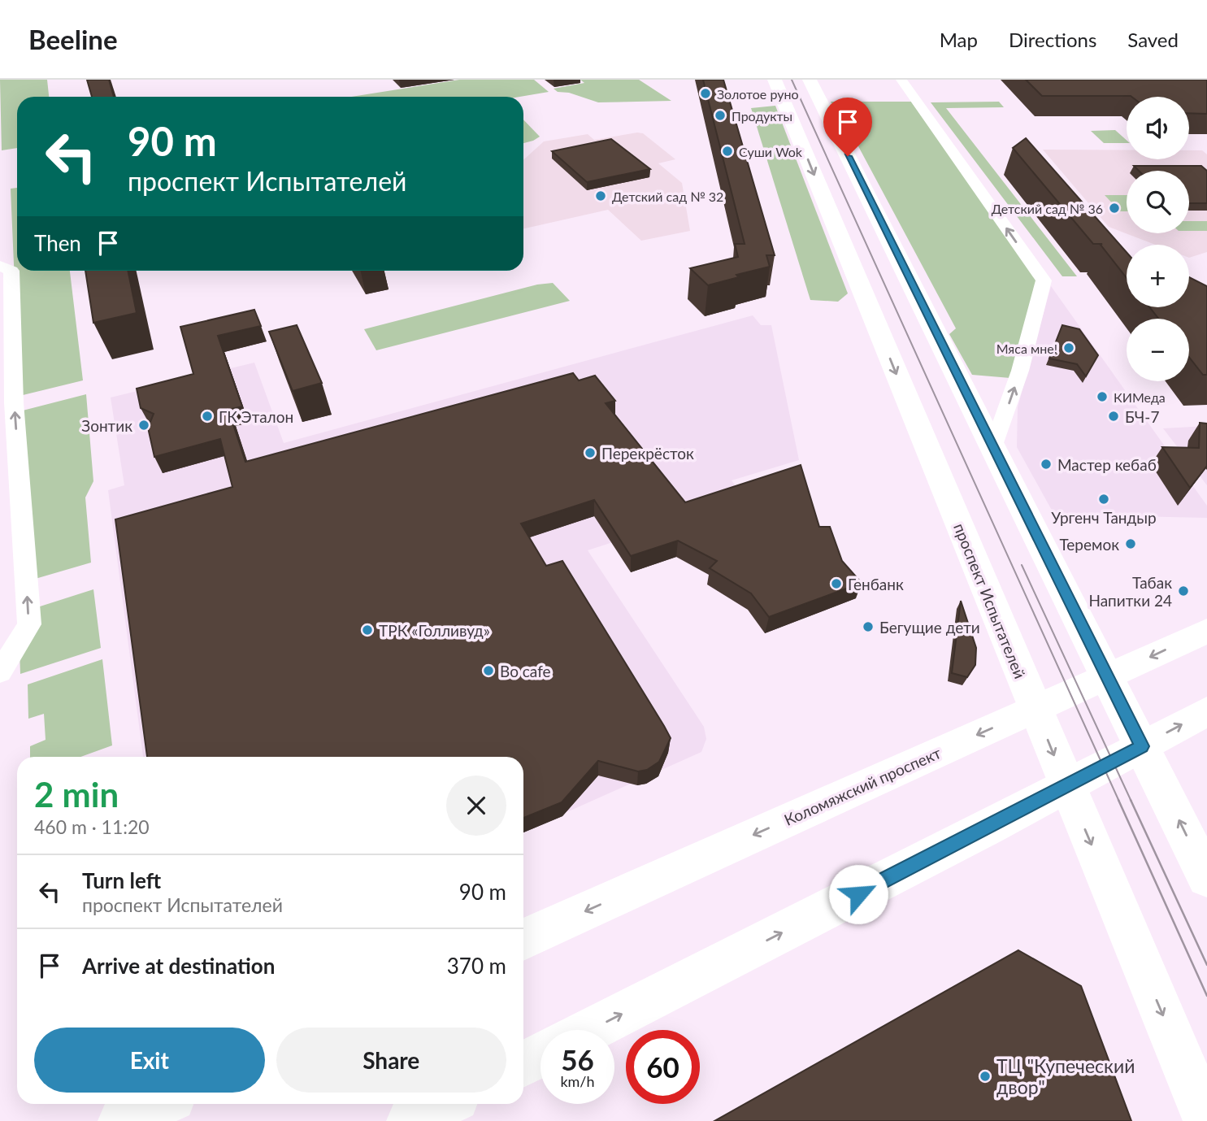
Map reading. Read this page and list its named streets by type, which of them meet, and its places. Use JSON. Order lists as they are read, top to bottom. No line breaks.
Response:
{"streets":{"main road":["проспект Испытателей","Коломяжский проспект"]},"crossings":[["проспект Испытателей","Коломяжский проспект"]],"places":["Золотое руно","Продукты","Суши Wok","Детский сад № 32","Детский сад № 36","Мяса мне!","КИМеда","ГК Эталон","БЧ-7","Зонтик","Перекрёсток","Мастер кебаб","Ургенч Тандыр","Теремок","Генбанк","Табак Напитки 24","Бегущие дети","ТРК «Голливуд»","Bo cafe","ТЦ \"Купеческий двор\""],"page":{"header":"Beeline","nav":["Map","Directions","Saved"],"map_buttons":["+","−"],"turn":["90 m","проспект Испытателей"],"then":"Then","heading":["2 min","460 m · 11:20"],"list":[{"name":"Turn left","note":"проспект Испытателей","value":"90 m"},{"name":"Arrive at destination","value":"370 m"}],"buttons":["Exit","Share"],"speed":"56 km/h","limit":"60"}}
